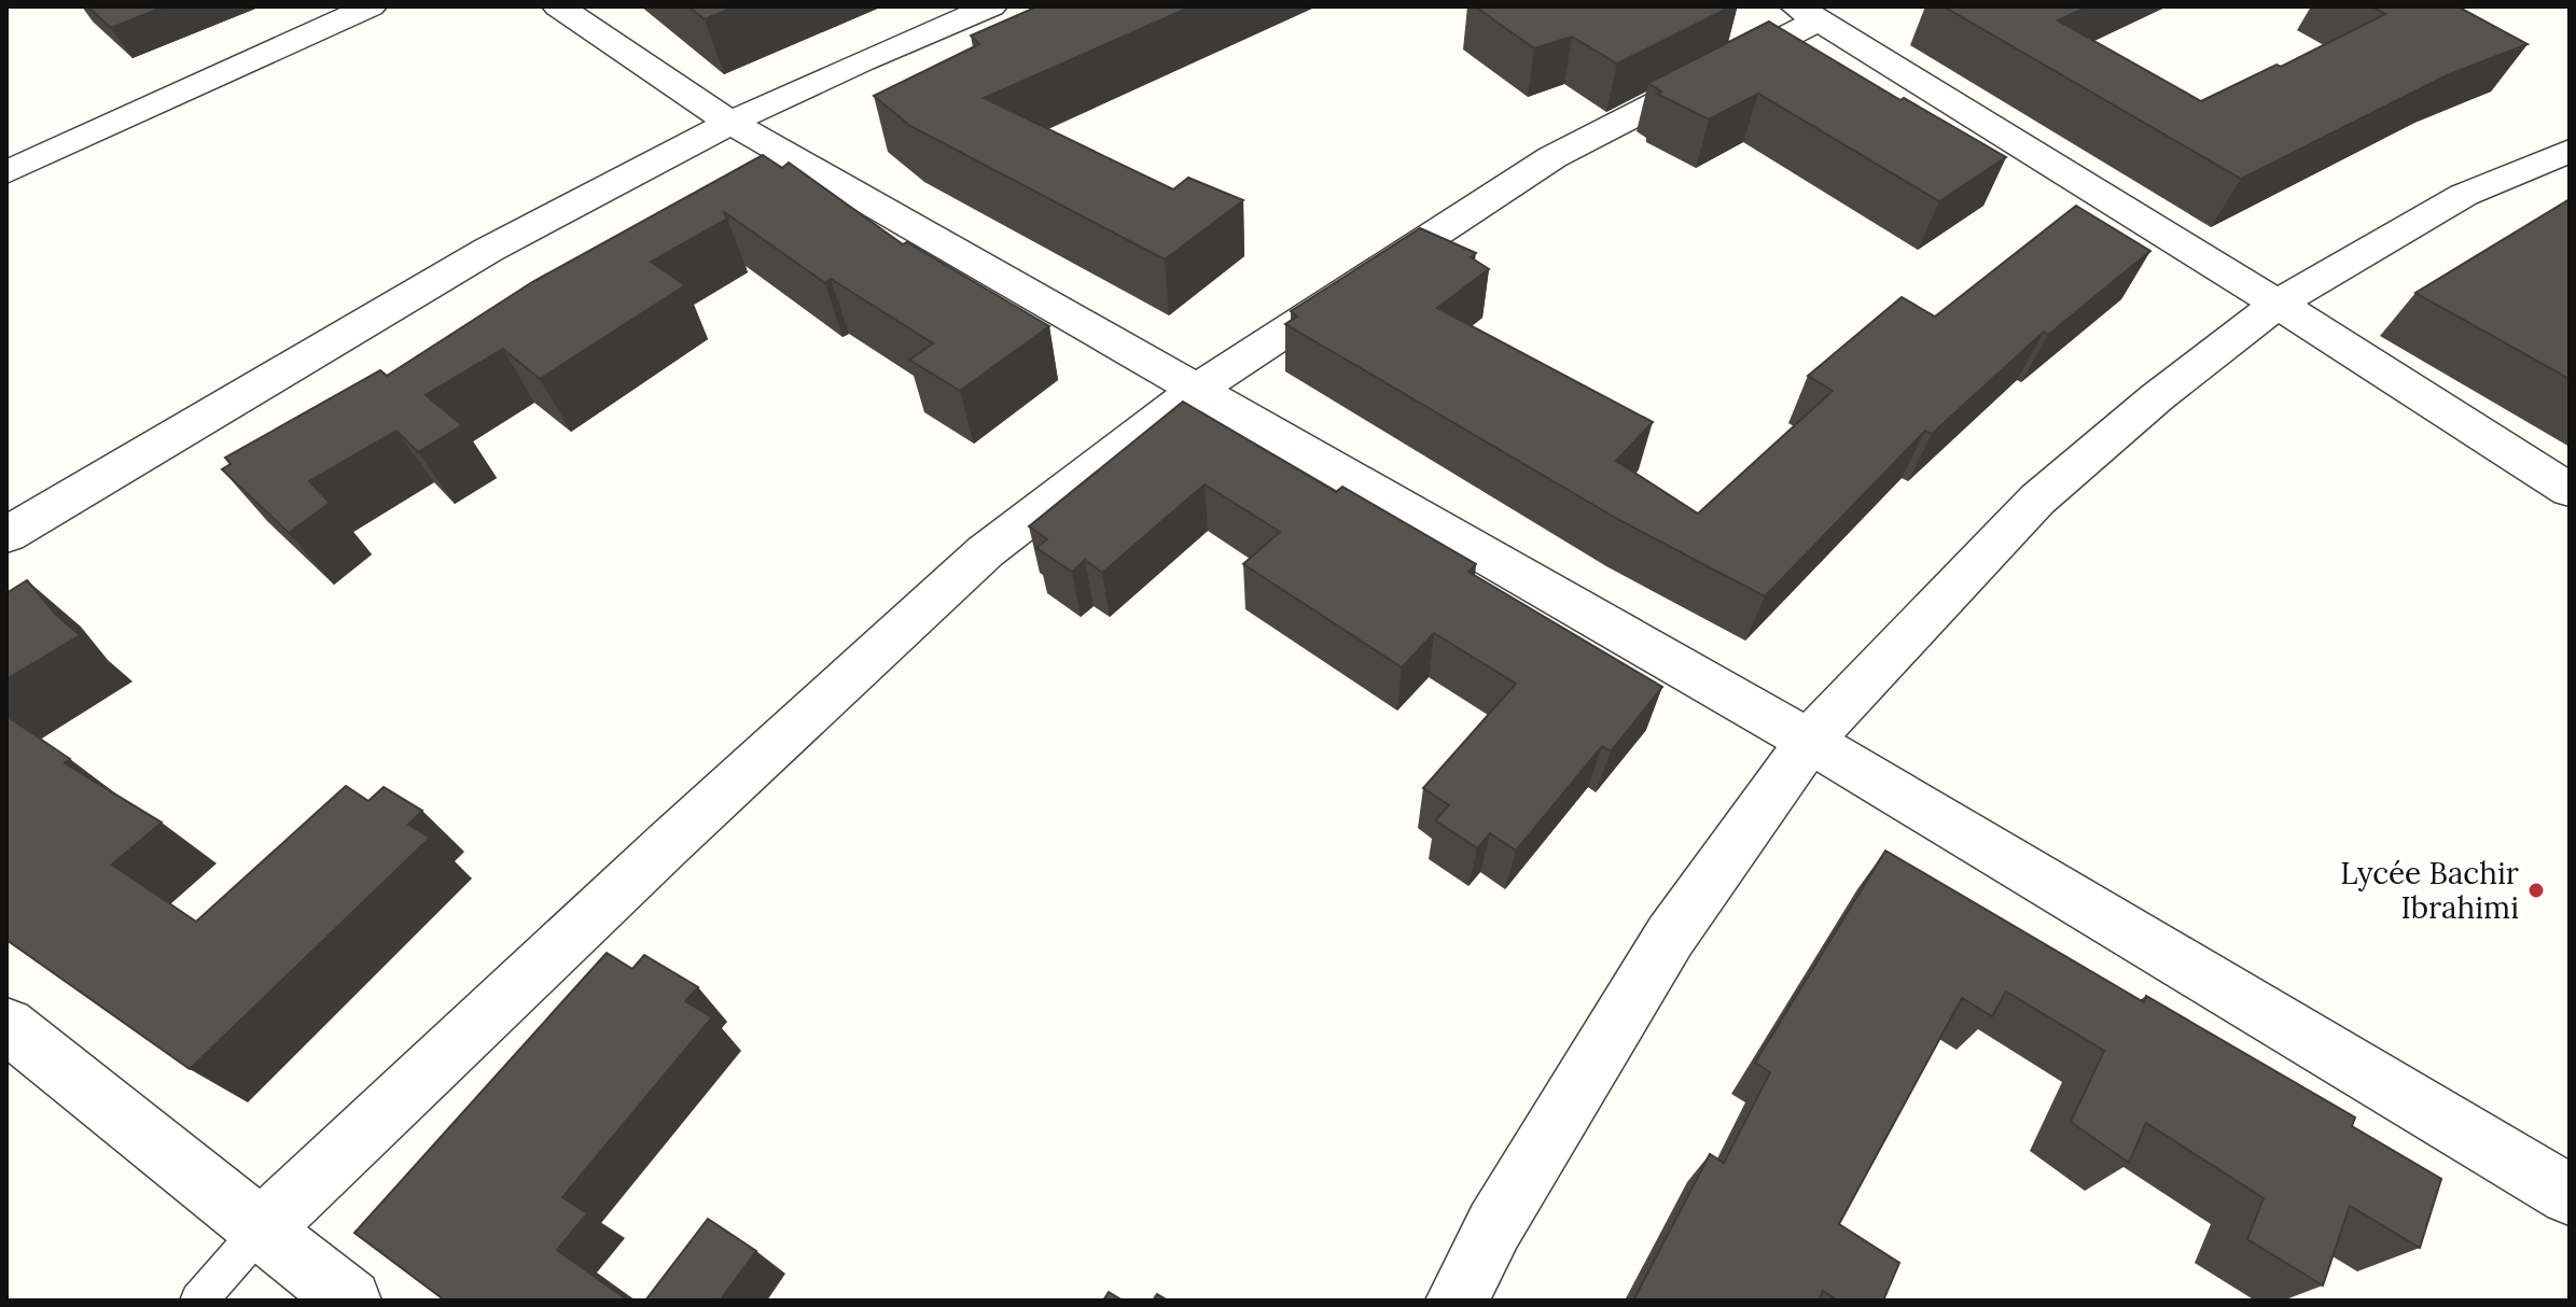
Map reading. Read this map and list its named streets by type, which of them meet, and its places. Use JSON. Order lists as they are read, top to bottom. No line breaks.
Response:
{"places":["Lycée Bachir Ibrahimi"]}
